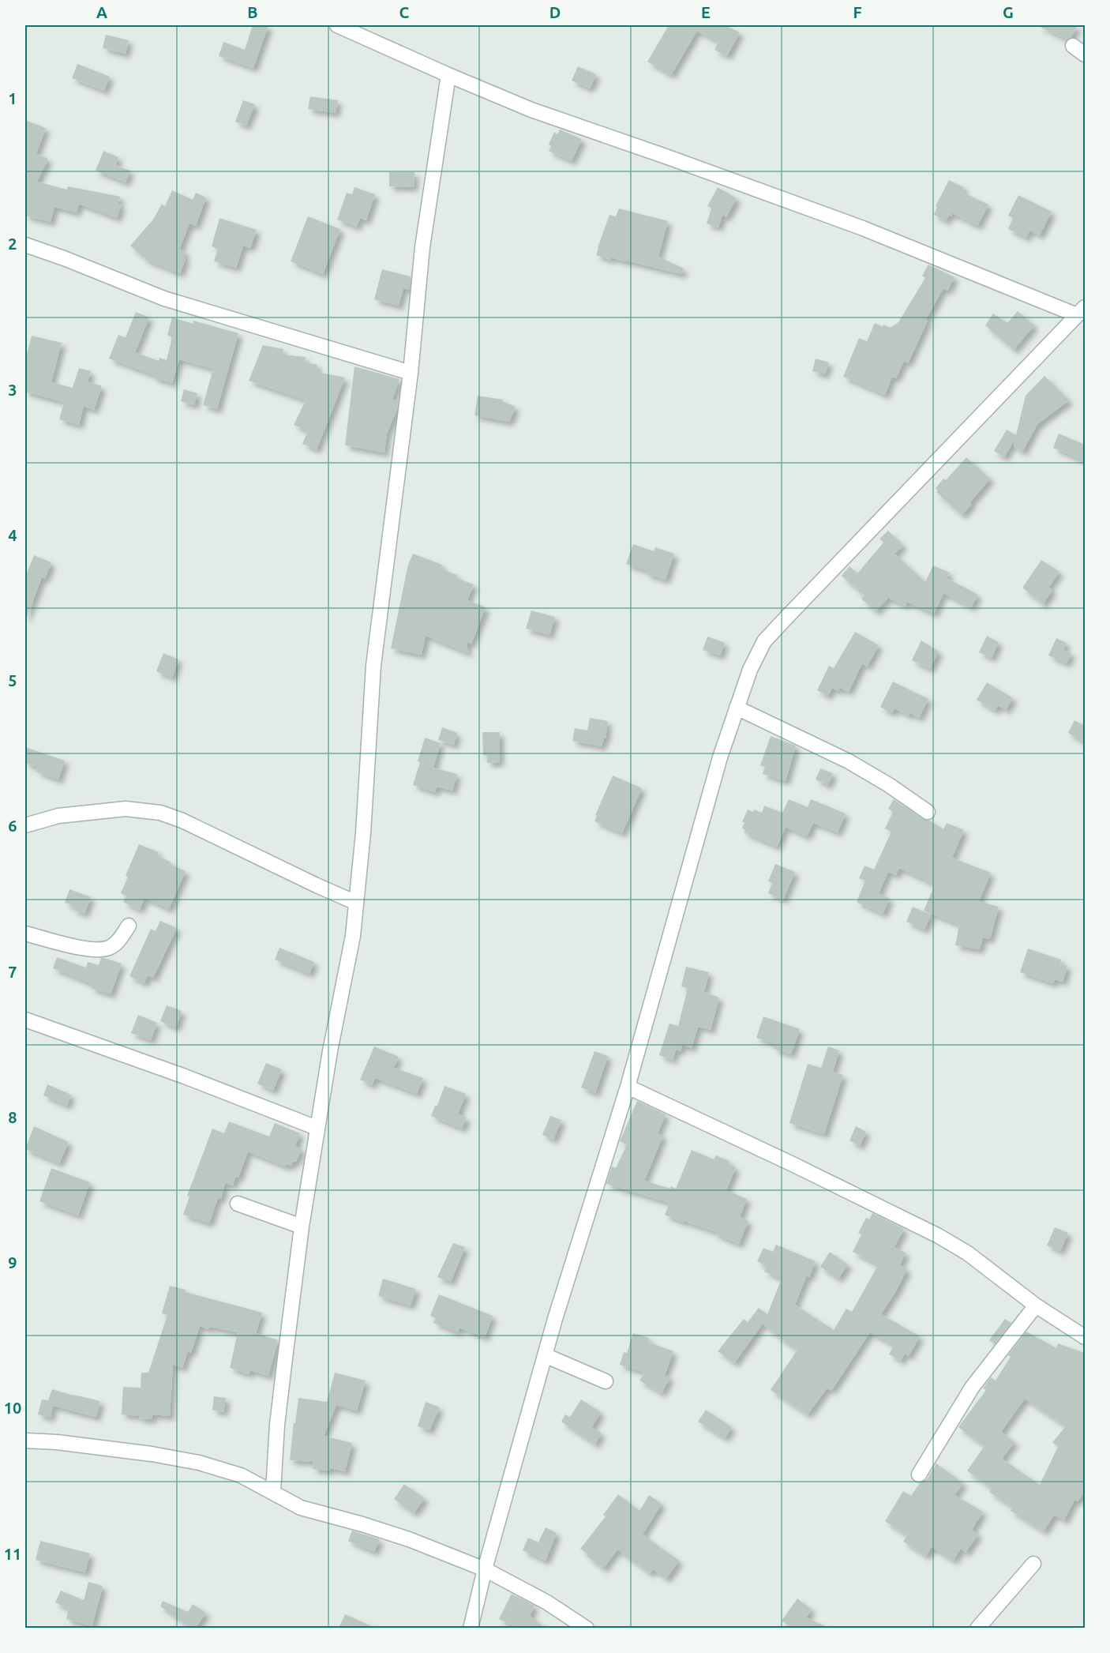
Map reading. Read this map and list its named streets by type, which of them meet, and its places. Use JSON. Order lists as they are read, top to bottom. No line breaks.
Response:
{"grid":{"columns":["A","B","C","D","E","F","G"],"rows":["1","2","3","4","5","6","7","8","9","10","11"]}}
